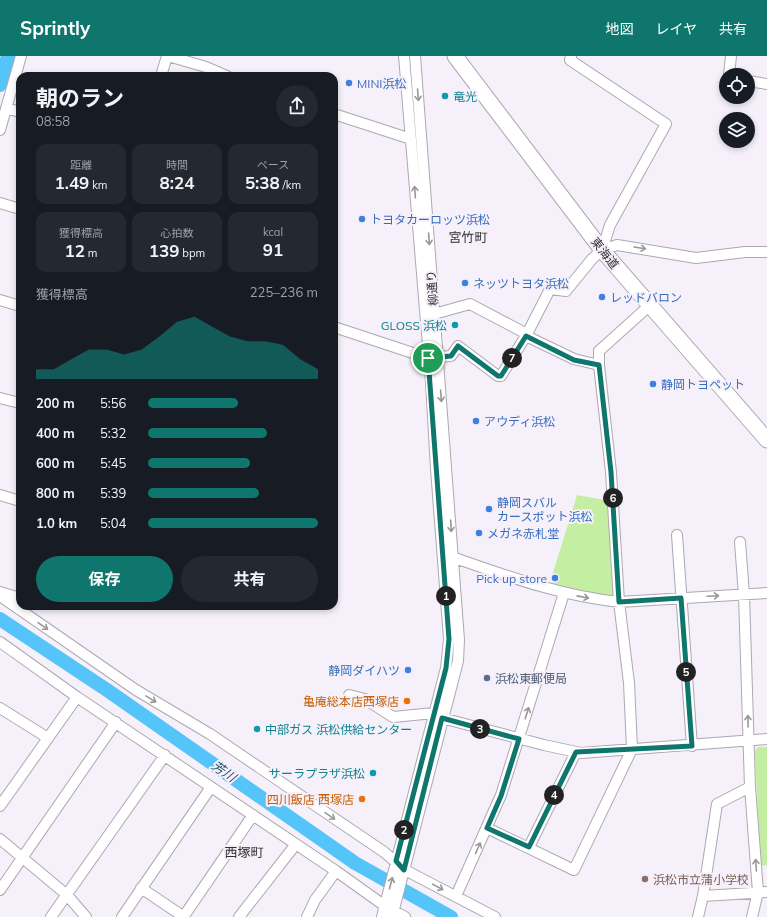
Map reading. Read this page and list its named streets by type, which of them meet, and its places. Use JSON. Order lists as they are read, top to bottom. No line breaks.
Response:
{"streets":{"highway":["東海道"],"street":["柳通り"]},"districts":["宮竹町","西塚町"],"water":["芳川"],"places":["MINI浜松","竜光","トヨタカーロッツ浜松","ネッツトヨタ浜松","レッドバロン","GLOSS 浜松","静岡トヨペット","アウディ浜松","静岡スバル カースポット浜松","メガネ赤札堂","Pick up store","静岡ダイハツ","浜松東郵便局","亀庵総本店西塚店","中部ガス 浜松供給センター","サーラプラザ浜松","四川飯店 西塚店","浜松市立蒲小学校"],"page":{"header":"Sprintly","nav":["地図","レイヤ","共有"],"heading":["朝のラン","08:58"],"stats":[["距離","1.49 km"],["時間","8:24"],["ペース","5:38 /km"],["獲得標高","12 m"],["心拍数","139 bpm"],["kcal","91"]],"chart":["獲得標高","225–236 m"],"pins":["7","6","1","5","3","4","2"],"list":[{"name":"200 m","note":"5:56"},{"name":"400 m","note":"5:32"},{"name":"600 m","note":"5:45"},{"name":"800 m","note":"5:39"},{"name":"1.0 km","note":"5:04"}],"buttons":["保存","共有"]}}
